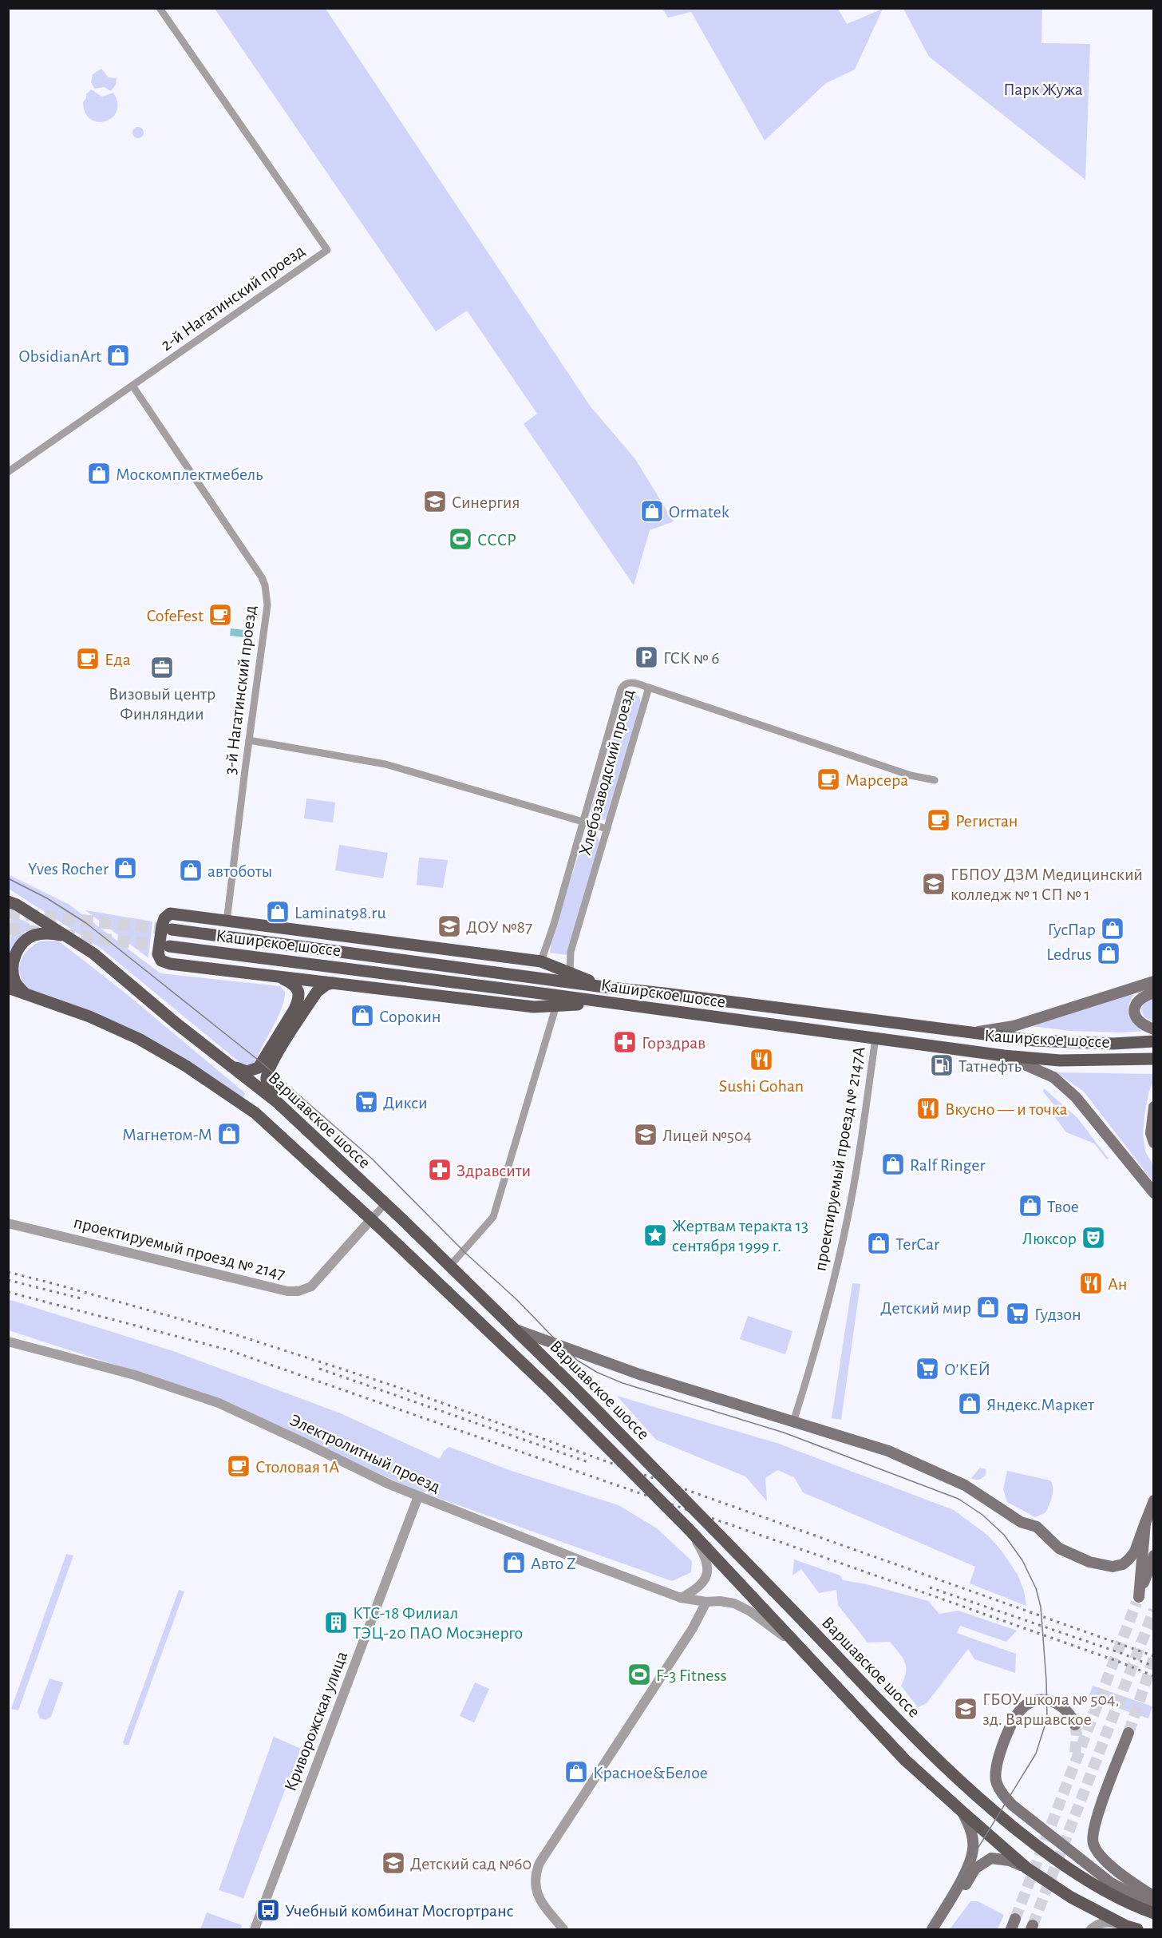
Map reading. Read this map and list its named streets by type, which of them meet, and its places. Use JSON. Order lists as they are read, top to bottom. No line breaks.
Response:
{"streets":{"main road":["Каширское шоссе","Варшавское шоссе"],"street":["2-й Нагатинский проезд","3-й Нагатинский проезд","Хлебозаводский проезд","проектируемый проезд № 2147А","проектируемый проезд № 2147","Электролитный проезд","Криворожская улица"]},"crossings":[["2-й Нагатинский проезд","3-й Нагатинский проезд"],["Каширское шоссе","проектируемый проезд № 2147А"],["Варшавское шоссе","проектируемый проезд № 2147"],["Варшавское шоссе","Электролитный проезд"],["Электролитный проезд","Криворожская улица"]],"parks":["Парк Жужа"],"places":{"shop":["ObsidianArt","Москомплектмебель","Ormatek","Yves Rocher","автоботы","Laminat98.ru","ГусПар","Ledrus","Сорокин","Магнетом-М","Ralf Ringer","Твое","TerCar","Детский мир","Яндекс.Маркет","Авто Z","Красное&Белое"],"school or university":["Синергия","ГБПОУ ДЗМ Медицинский колледж № 1 СП № 1","ДОУ №87","Лицей №504","ГБОУ школа № 504, зд. Варшавское","Детский сад №60"],"sports":["СССР","F-3 Fitness"],"cafe":["CofeFest","Еда","Марсера","Регистан","Столовая 1А"],"parking":["ГСК № 6"],"office":["Визовый центр Финляндии"],"pharmacy":["Горздрав","Здравсити"],"restaurant":["Sushi Gohan","Вкусно — и точка","Ан"],"fuel station":["Татнефть"],"supermarket":["Дикси","Гудзон","О’КЕЙ"],"place":["Жертвам теракта 13 сентября 1999 г."],"theatre":["Люксор"],"building":["КТС-18 Филиал ТЭЦ-20 ПАО Мосэнерго"],"bus stop":["Учебный комбинат Мосгортранс"]}}
